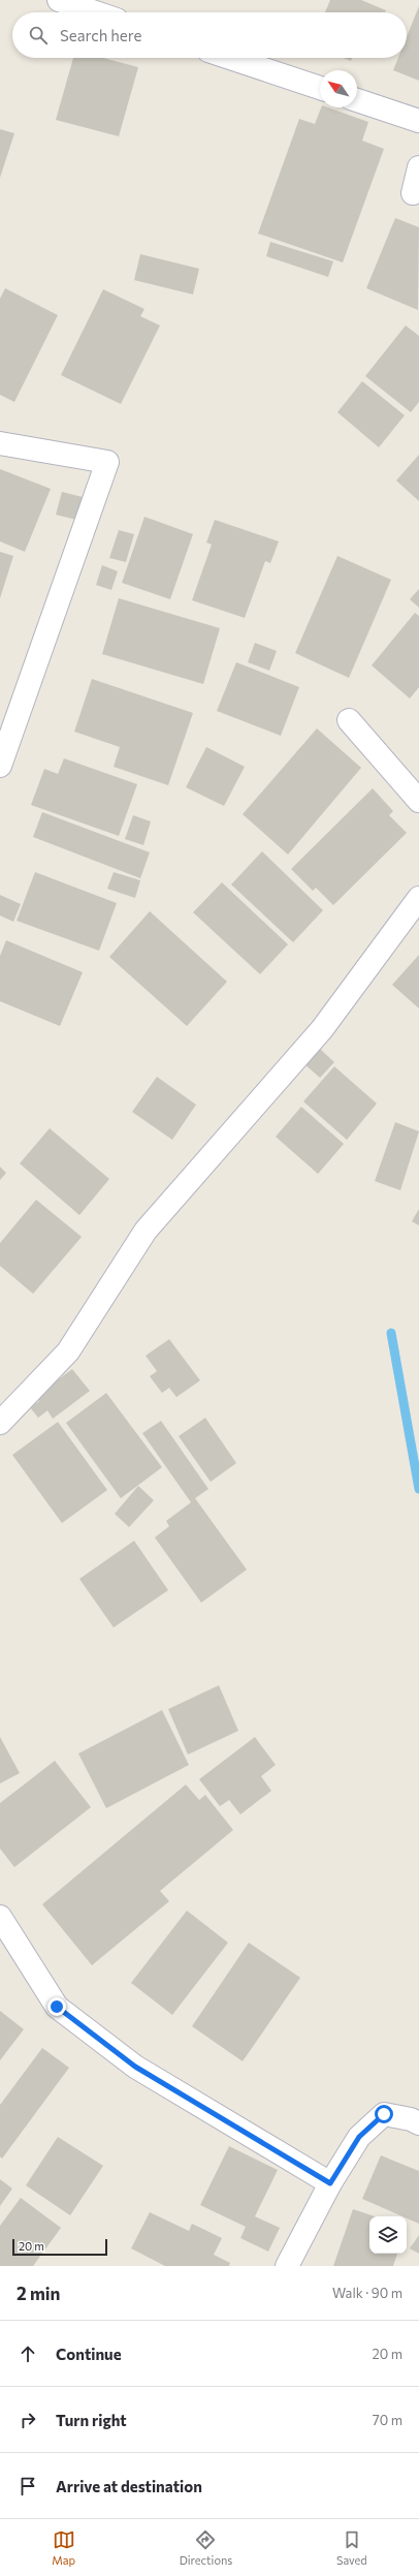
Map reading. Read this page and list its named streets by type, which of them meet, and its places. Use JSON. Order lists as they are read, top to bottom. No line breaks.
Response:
{"scale_bar":"20 m","north":"top left","page":{"search":"Search here","scale":"20 m","heading":["2 min","Walk · 90 m"],"list":[["Continue","20 m"],["Turn right","70 m"],"Arrive at destination"],"nav":["Map","Directions","Saved"]}}
